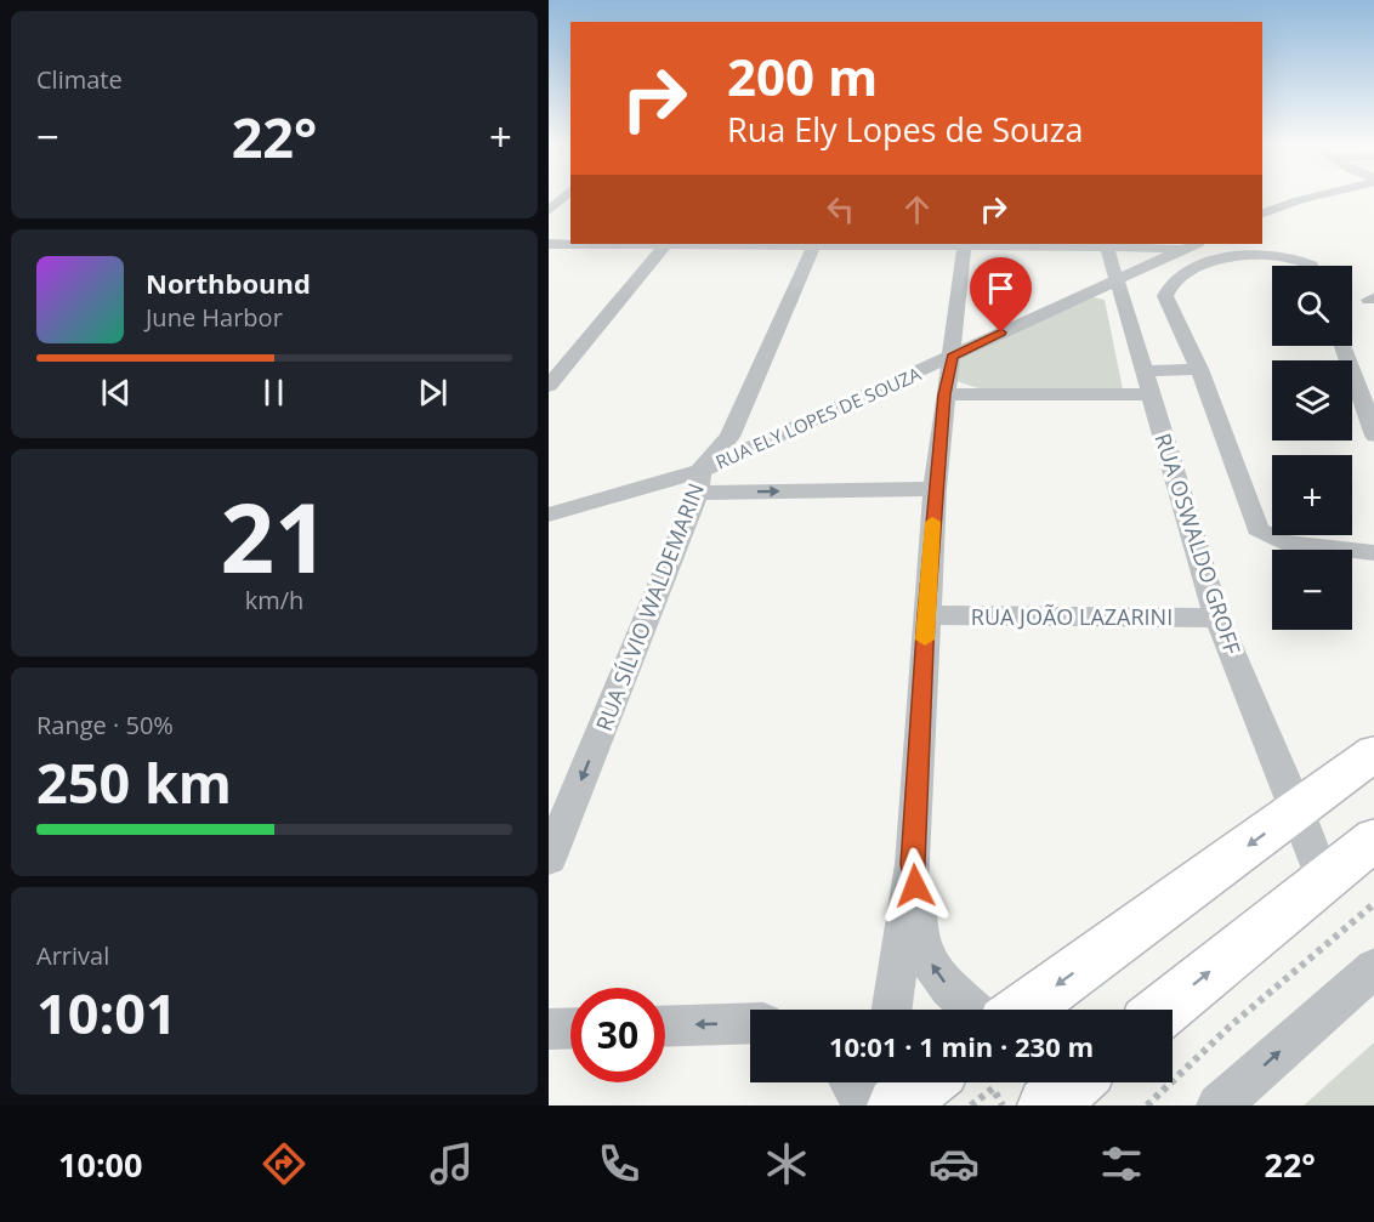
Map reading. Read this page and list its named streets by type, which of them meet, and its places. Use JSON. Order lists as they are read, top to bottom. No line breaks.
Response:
{"streets":{"street":["RUA ELY LOPES DE SOUZA","RUA OSWALDO GROFF","RUA SÍLVIO WALDEMARIN","RUA JOÃO LAZARINI"]},"crossings":[["RUA ELY LOPES DE SOUZA","RUA OSWALDO GROFF"],["RUA ELY LOPES DE SOUZA","RUA SÍLVIO WALDEMARIN"],["RUA OSWALDO GROFF","RUA JOÃO LAZARINI"]],"one_way":["RUA SÍLVIO WALDEMARIN"],"page":{"tile":["Climate",["21","km/h"],["Range · 50%","250 km"],["Arrival","10:01"]],"turn":["200 m","Rua Ely Lopes de Souza"],"heat":["−","22°","+"],"song":["Northbound","June Harbor"],"map_buttons":["+","−"],"limit":"30","trip":"10:01 · 1 min · 230 m","tabs":["10:00","22°"]}}
